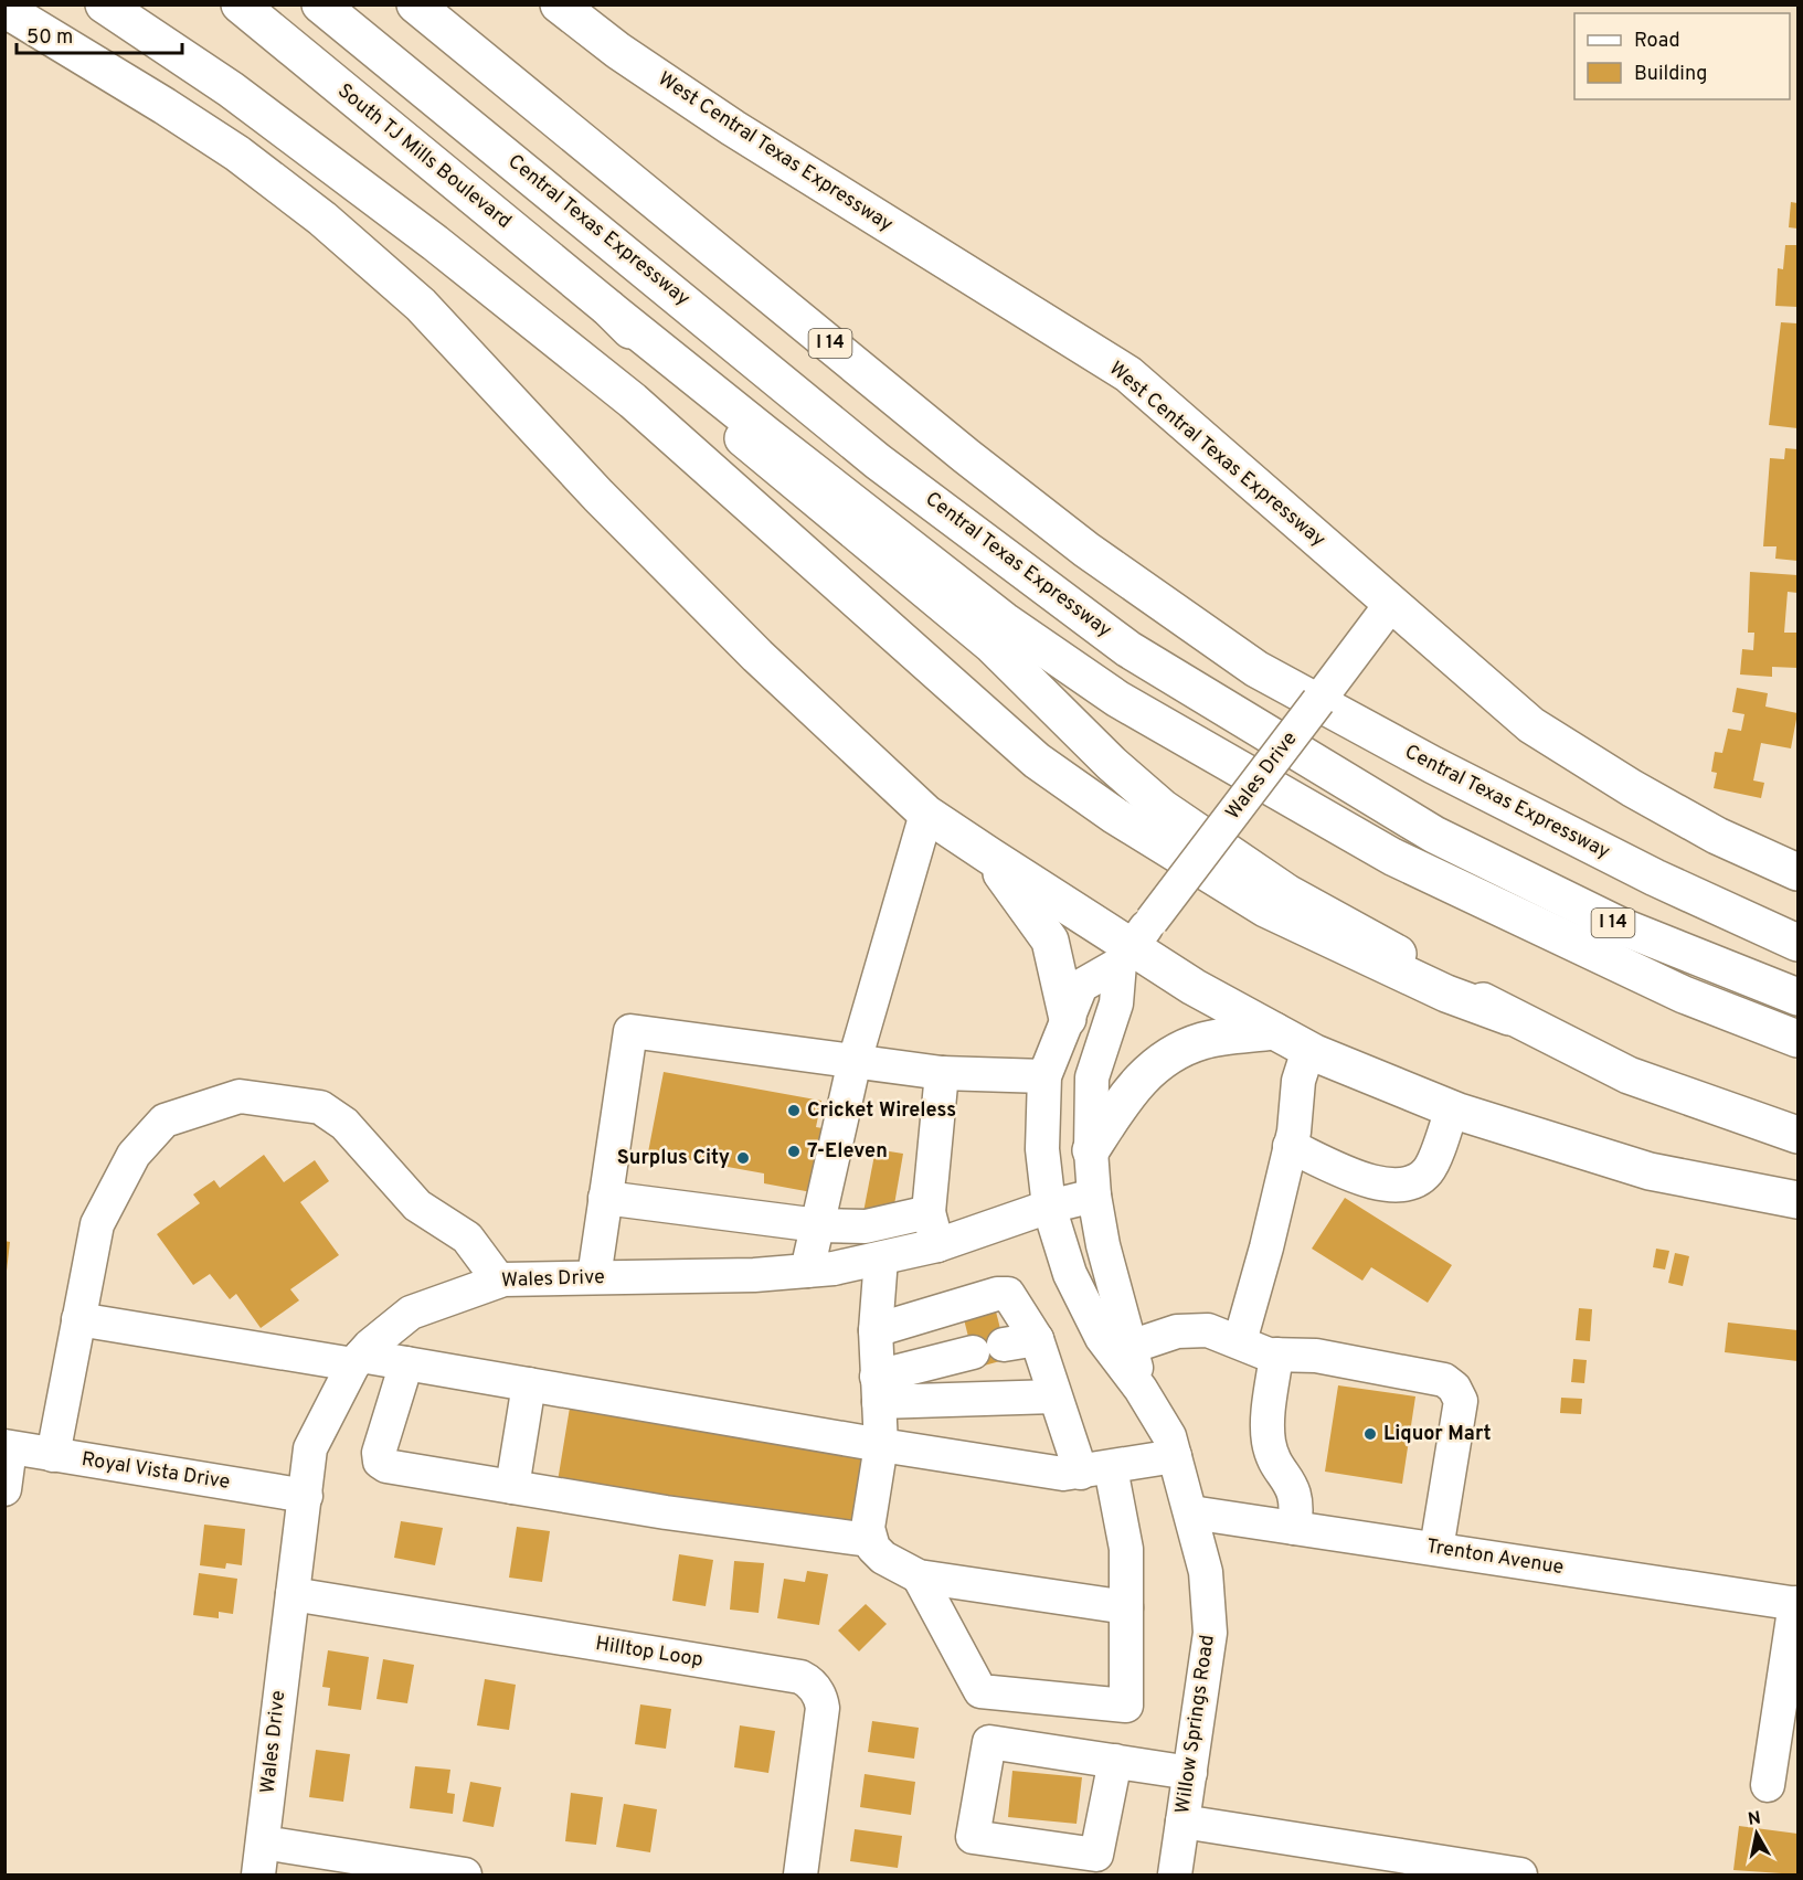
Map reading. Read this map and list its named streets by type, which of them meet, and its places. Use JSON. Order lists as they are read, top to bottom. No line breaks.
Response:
{"streets":{"main road":["West Central Texas Expressway","South TJ Mills Boulevard","Central Texas Expressway","I 14"],"street":["Wales Drive","Royal Vista Drive","Trenton Avenue","Hilltop Loop","Willow Springs Road"]},"crossings":[["West Central Texas Expressway","Wales Drive"],["Wales Drive","Royal Vista Drive"],["Wales Drive","Hilltop Loop"],["Wales Drive","Willow Springs Road"],["Trenton Avenue","Willow Springs Road"]],"places":["Cricket Wireless","7-Eleven","Surplus City","Liquor Mart"],"legend":["Road","Building"],"scale_bar":"50 m","north":"top"}
